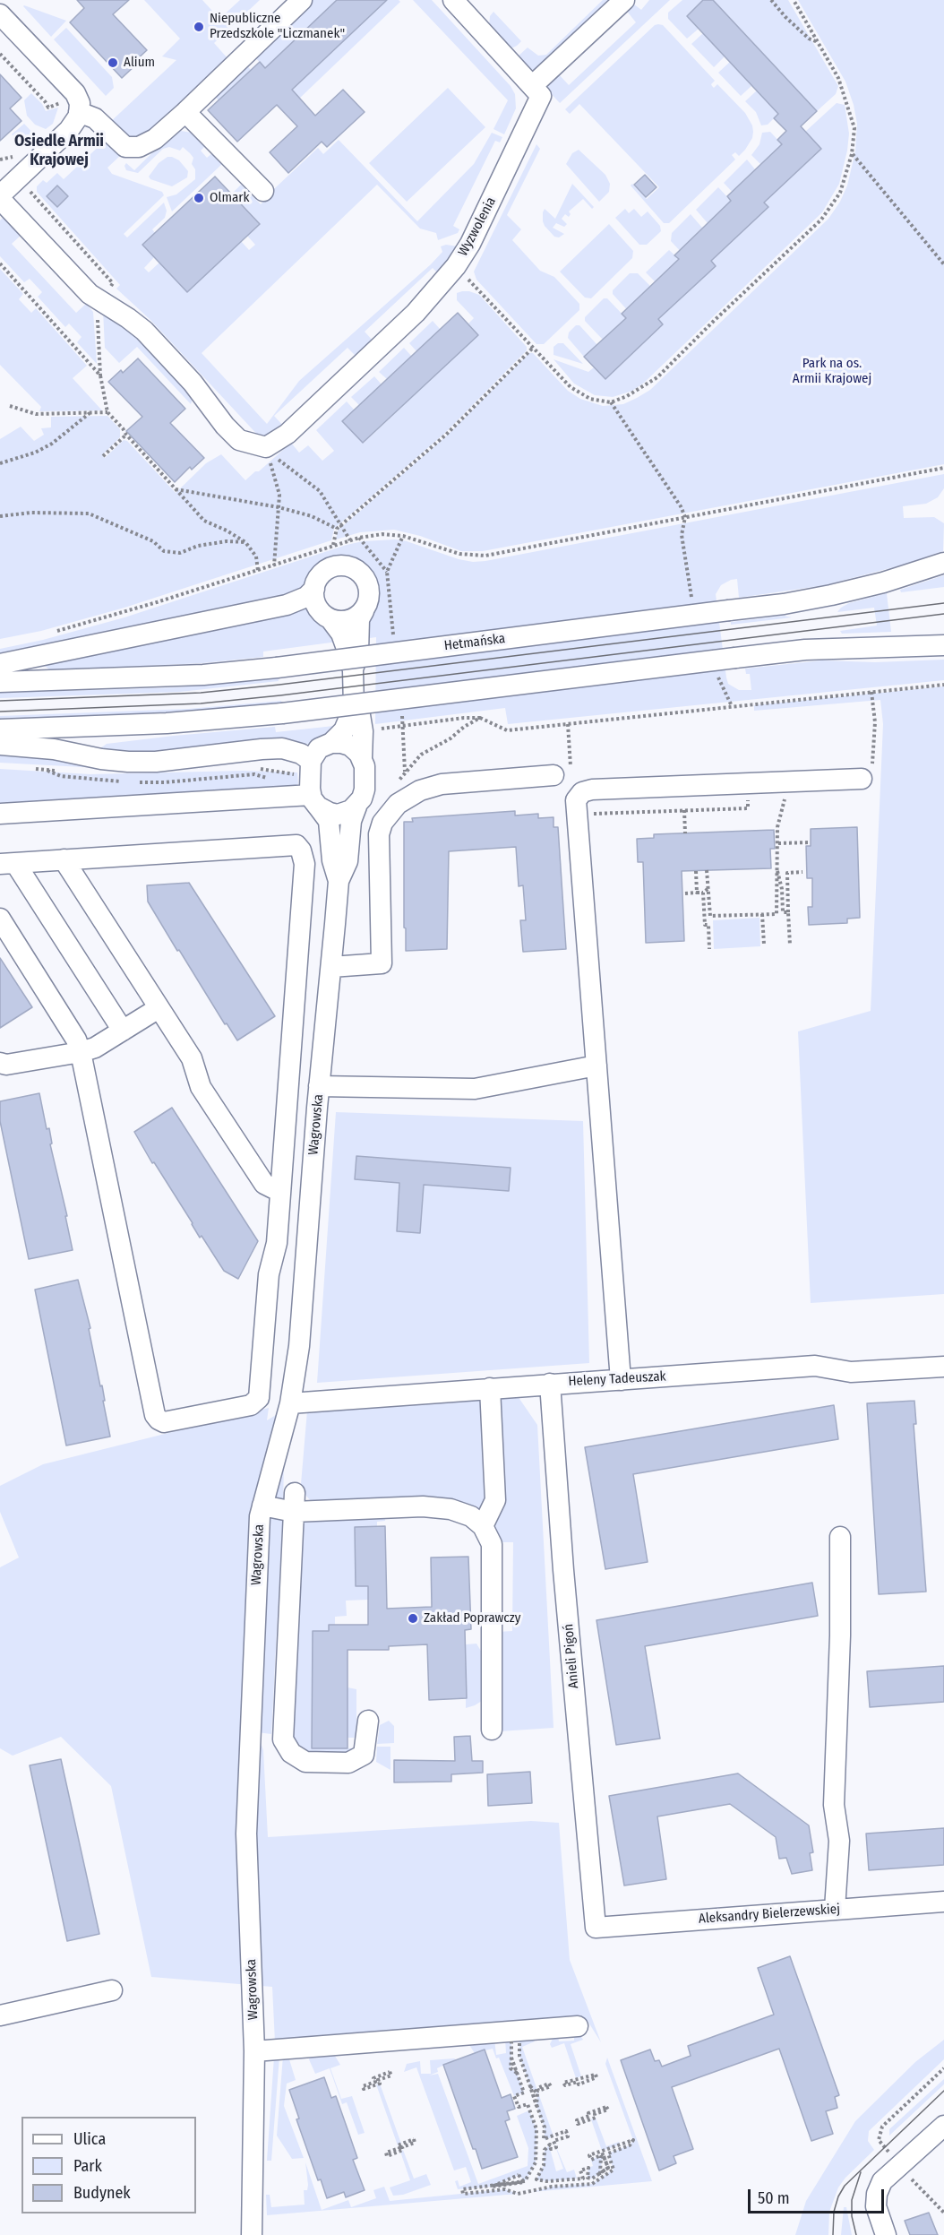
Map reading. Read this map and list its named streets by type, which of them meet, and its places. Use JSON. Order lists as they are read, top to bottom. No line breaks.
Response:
{"streets":{"street":["Wyzwolenia","Hetmańska","Wagrowska","Heleny Tadeuszak","Anieli Pigoń","Aleksandry Bielerzewskiej"]},"crossings":[["Wagrowska","Heleny Tadeuszak"],["Heleny Tadeuszak","Anieli Pigoń"],["Anieli Pigoń","Aleksandry Bielerzewskiej"]],"districts":["Osiedle Armii Krajowej"],"parks":["Park na os. Armii Krajowej"],"places":["Niepubliczne Przedszkole \"Liczmanek\"","Alium","Olmark","Zakład Poprawczy"],"legend":["Ulica","Park","Budynek"],"scale_bar":"50 m"}
